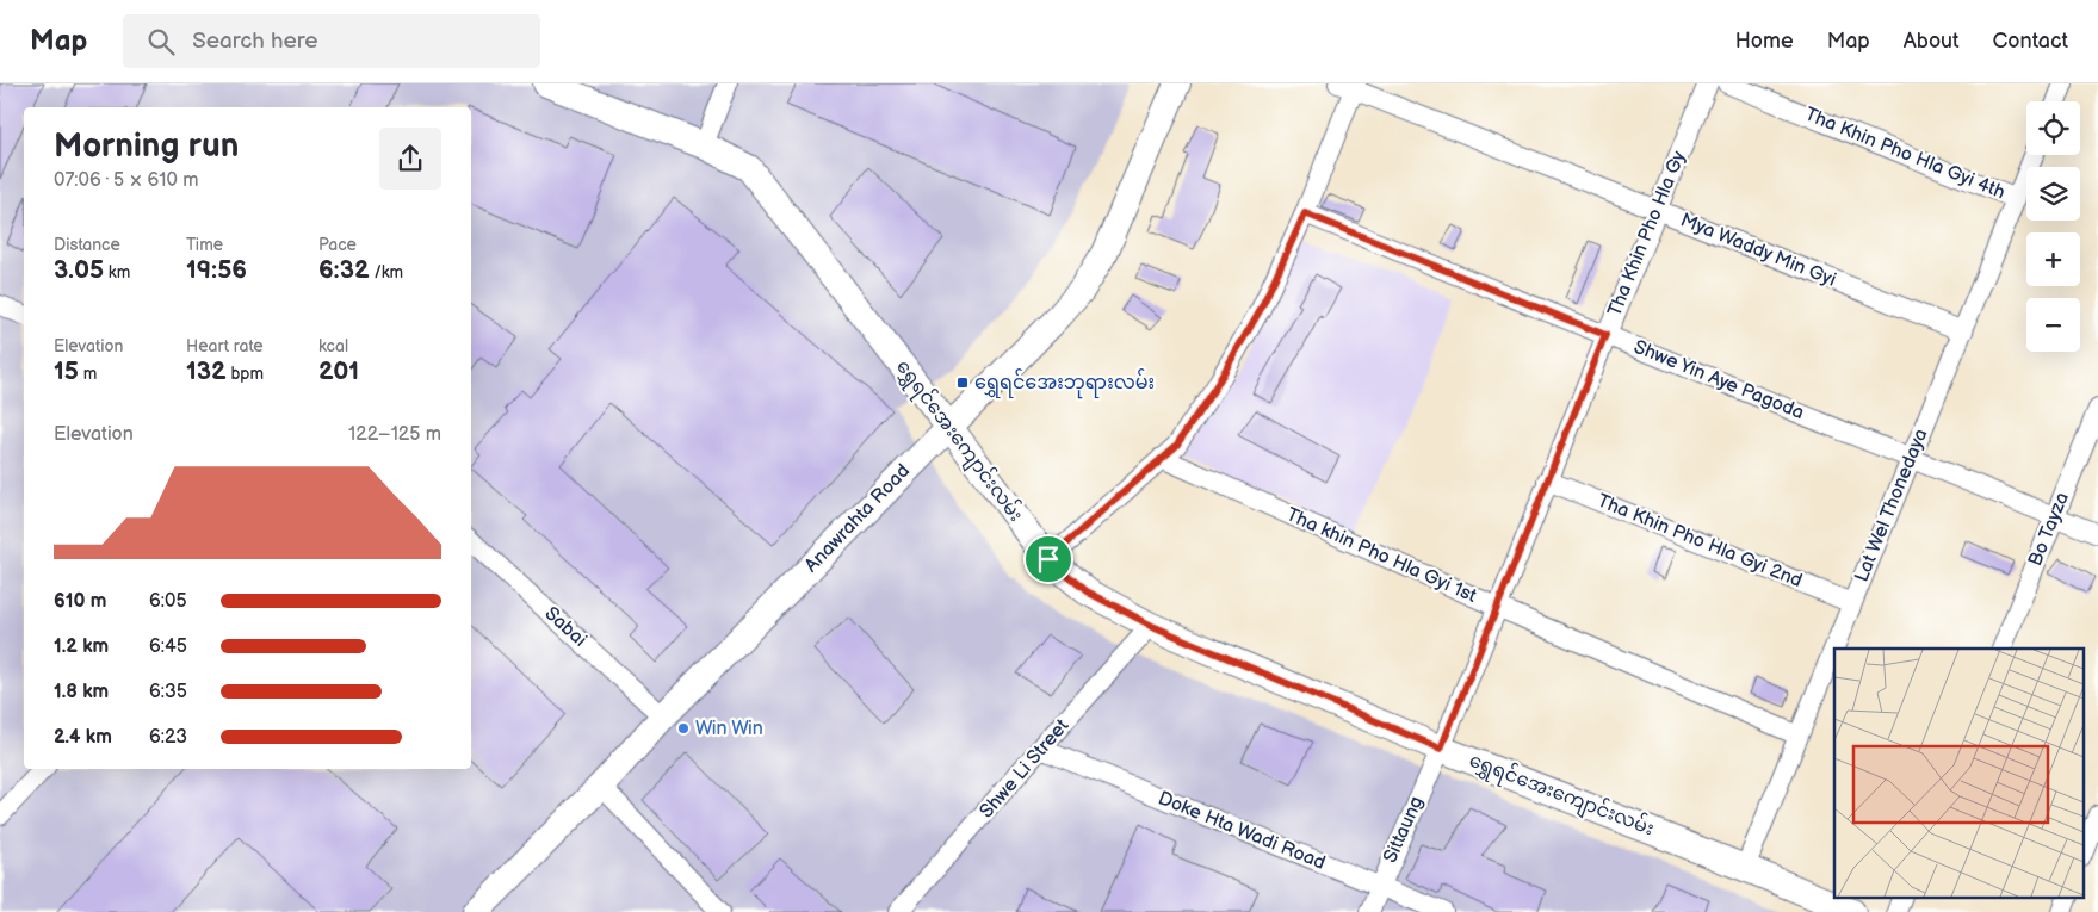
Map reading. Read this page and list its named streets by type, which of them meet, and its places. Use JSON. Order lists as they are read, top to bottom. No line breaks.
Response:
{"streets":{"street":["Tha Khin Pho Hla Gyi 4th","Tha Khin Pho Hla Gy","Mya Waddy Min Gyi","Shwe Yin Aye Pagoda","ရွှေရင်အေးကျောင်းလမ်း","Lat Wel Thonedaya","Anawrahta Road","Bo Tayza","Tha Khin Pho Hla Gyi 2nd","Tha khin Pho Hla Gyi 1st","Sabai","Shwe Li Street","Sittaung","Doke Hta Wadi Road"]},"crossings":[["Tha Khin Pho Hla Gyi 4th","Lat Wel Thonedaya"],["Tha Khin Pho Hla Gy","Mya Waddy Min Gyi"],["Tha Khin Pho Hla Gy","Shwe Yin Aye Pagoda"],["Tha Khin Pho Hla Gy","ရွှေရင်အေးကျောင်းလမ်း"],["Tha Khin Pho Hla Gy","Tha Khin Pho Hla Gyi 2nd"],["Tha Khin Pho Hla Gy","Tha khin Pho Hla Gyi 1st"],["Tha Khin Pho Hla Gy","Sittaung"],["Mya Waddy Min Gyi","Shwe Yin Aye Pagoda"],["Mya Waddy Min Gyi","ရွှေရင်အေးကျောင်းလမ်း"],["Mya Waddy Min Gyi","Lat Wel Thonedaya"],["Mya Waddy Min Gyi","Tha khin Pho Hla Gyi 1st"],["Shwe Yin Aye Pagoda","Lat Wel Thonedaya"],["Shwe Yin Aye Pagoda","Bo Tayza"],["ရွှေရင်အေးကျောင်းလမ်း","Lat Wel Thonedaya"],["ရွှေရင်အေးကျောင်းလမ်း","Anawrahta Road"],["ရွှေရင်အေးကျောင်းလမ်း","Shwe Li Street"],["ရွှေရင်အေးကျောင်းလမ်း","Sittaung"],["Lat Wel Thonedaya","Tha Khin Pho Hla Gyi 2nd"],["Lat Wel Thonedaya","Tha khin Pho Hla Gyi 1st"],["Anawrahta Road","Sabai"],["Shwe Li Street","Doke Hta Wadi Road"],["Sittaung","Doke Hta Wadi Road"]],"places":{"transit":["ရွှေရင်အေးဘုရားလမ်း"],"other":["Win Win"]},"page":{"header":"Map","search":"Search here","nav":["Home","Map","About","Contact"],"map_buttons":["+","−"],"heading":["Morning run","07:06 · 5 × 610 m"],"stats":[["Distance","3.05 km"],["Time","19:56"],["Pace","6:32 /km"],["Elevation","15 m"],["Heart rate","132 bpm"],["kcal","201"]],"chart":["Elevation","122–125 m"],"list":[{"name":"610 m","note":"6:05"},{"name":"1.2 km","note":"6:45"},{"name":"1.8 km","note":"6:35"},{"name":"2.4 km","note":"6:23"}]}}
